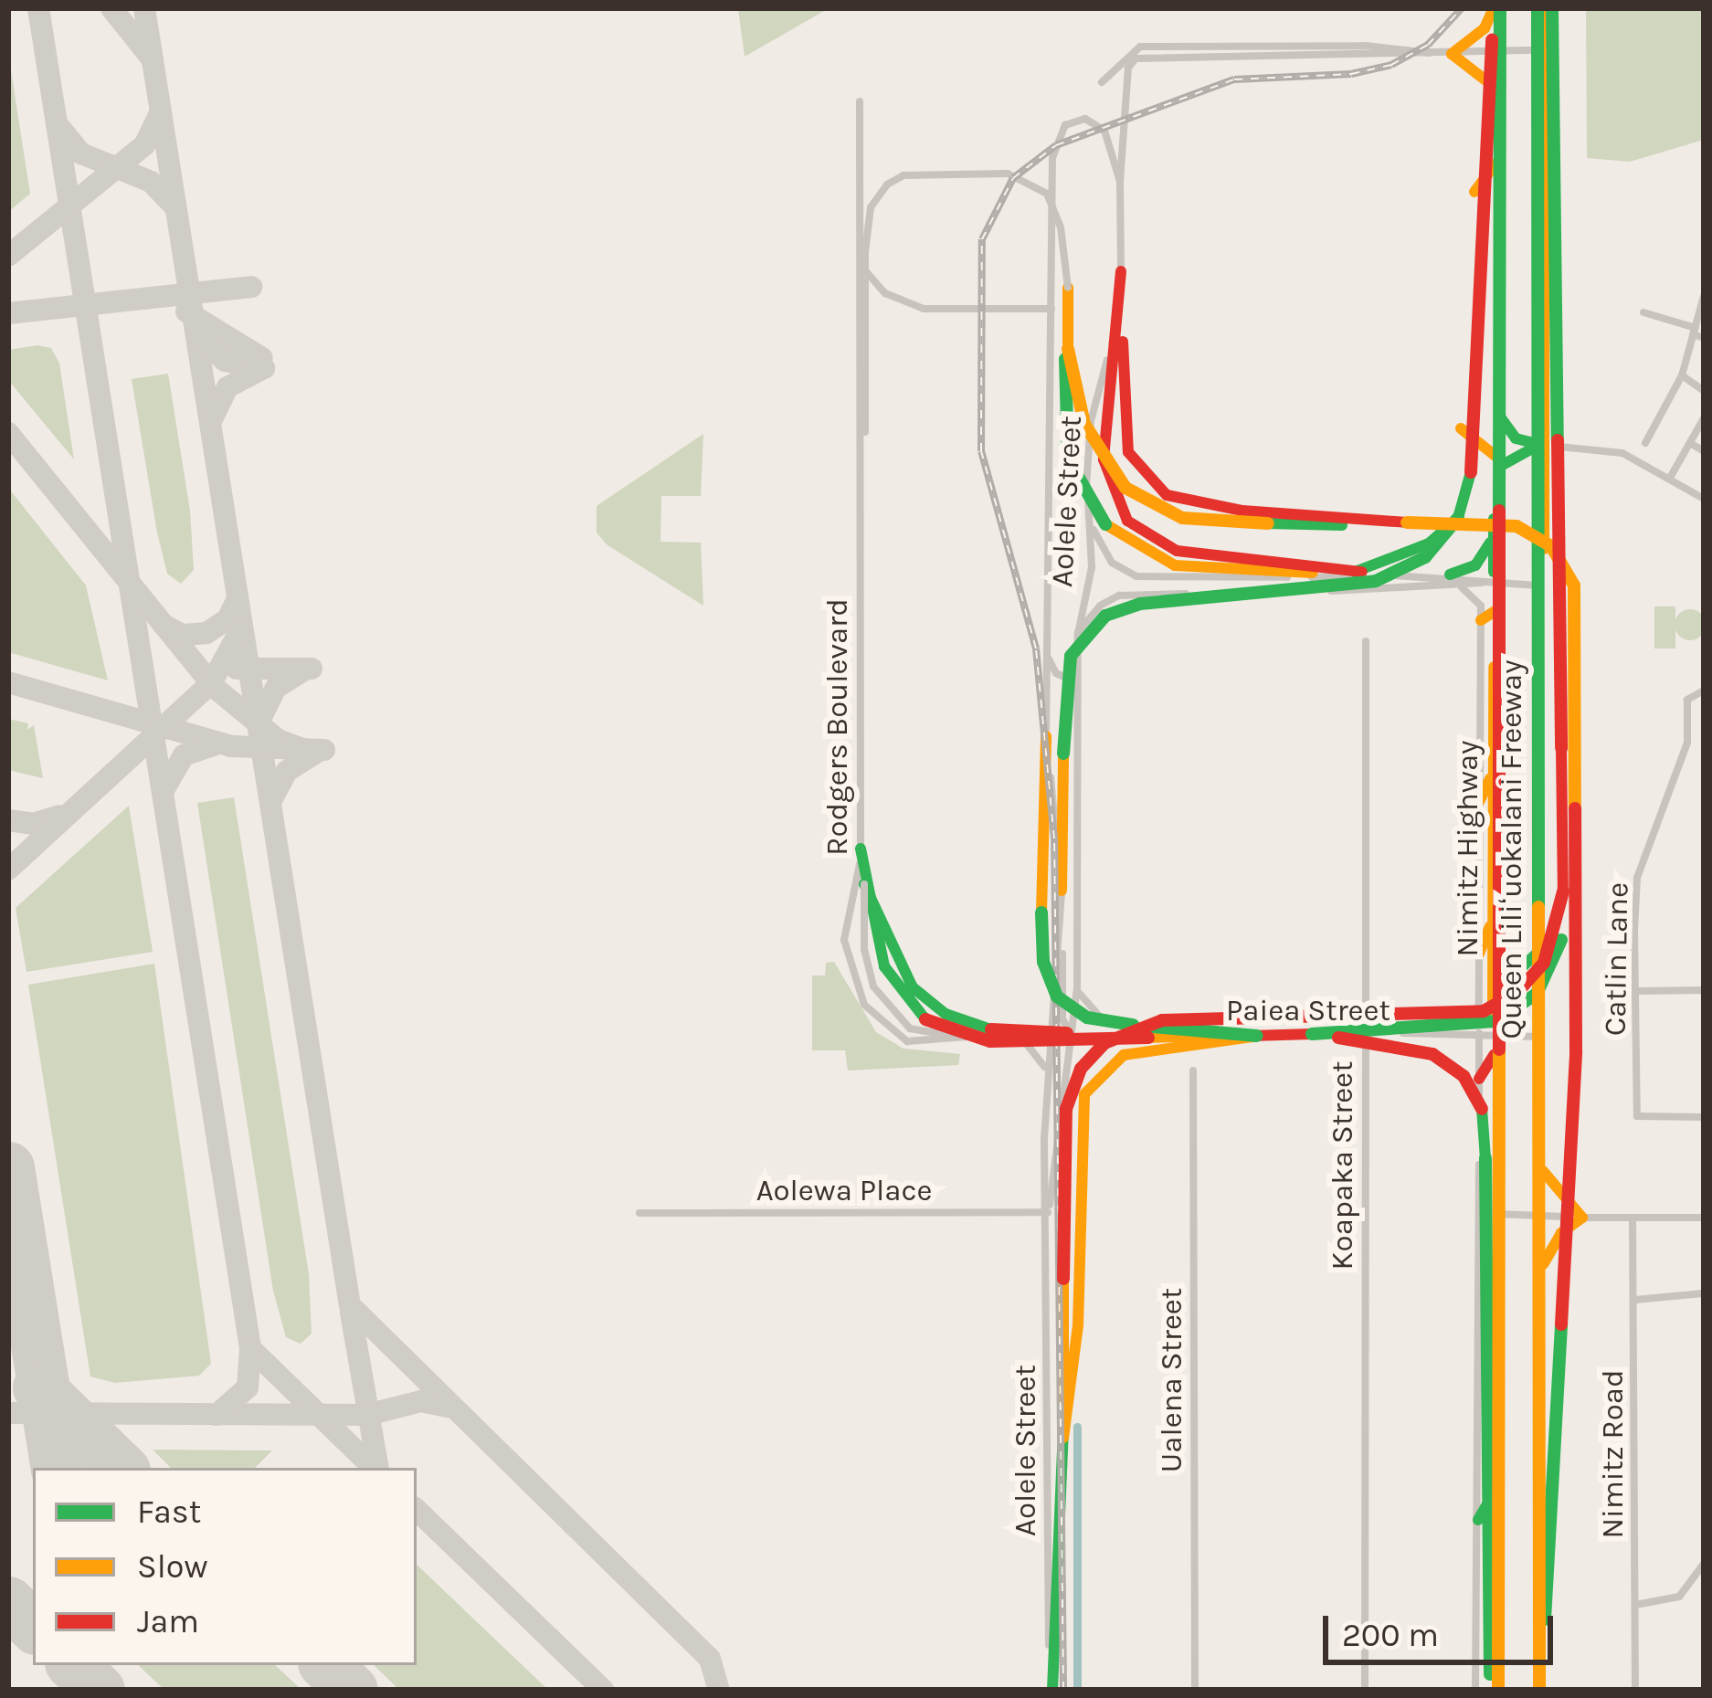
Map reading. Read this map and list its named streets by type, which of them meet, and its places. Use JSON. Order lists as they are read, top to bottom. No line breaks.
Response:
{"streets":{"main road":["Nimitz Highway","Queen Liliʻuokalani Freeway"],"street":["Aolele Street","Rodgers Boulevard","Catlin Lane","Paiea Street","Koapaka Street","Aolewa Place","Ualena Street","Nimitz Road"]},"crossings":[["Aolele Street","Rodgers Boulevard"],["Aolele Street","Paiea Street"],["Aolele Street","Aolewa Place"],["Rodgers Boulevard","Paiea Street"],["Nimitz Highway","Queen Liliʻuokalani Freeway"],["Nimitz Highway","Paiea Street"],["Paiea Street","Koapaka Street"]],"legend":["Fast","Slow","Jam"],"scale_bar":"200 m"}
